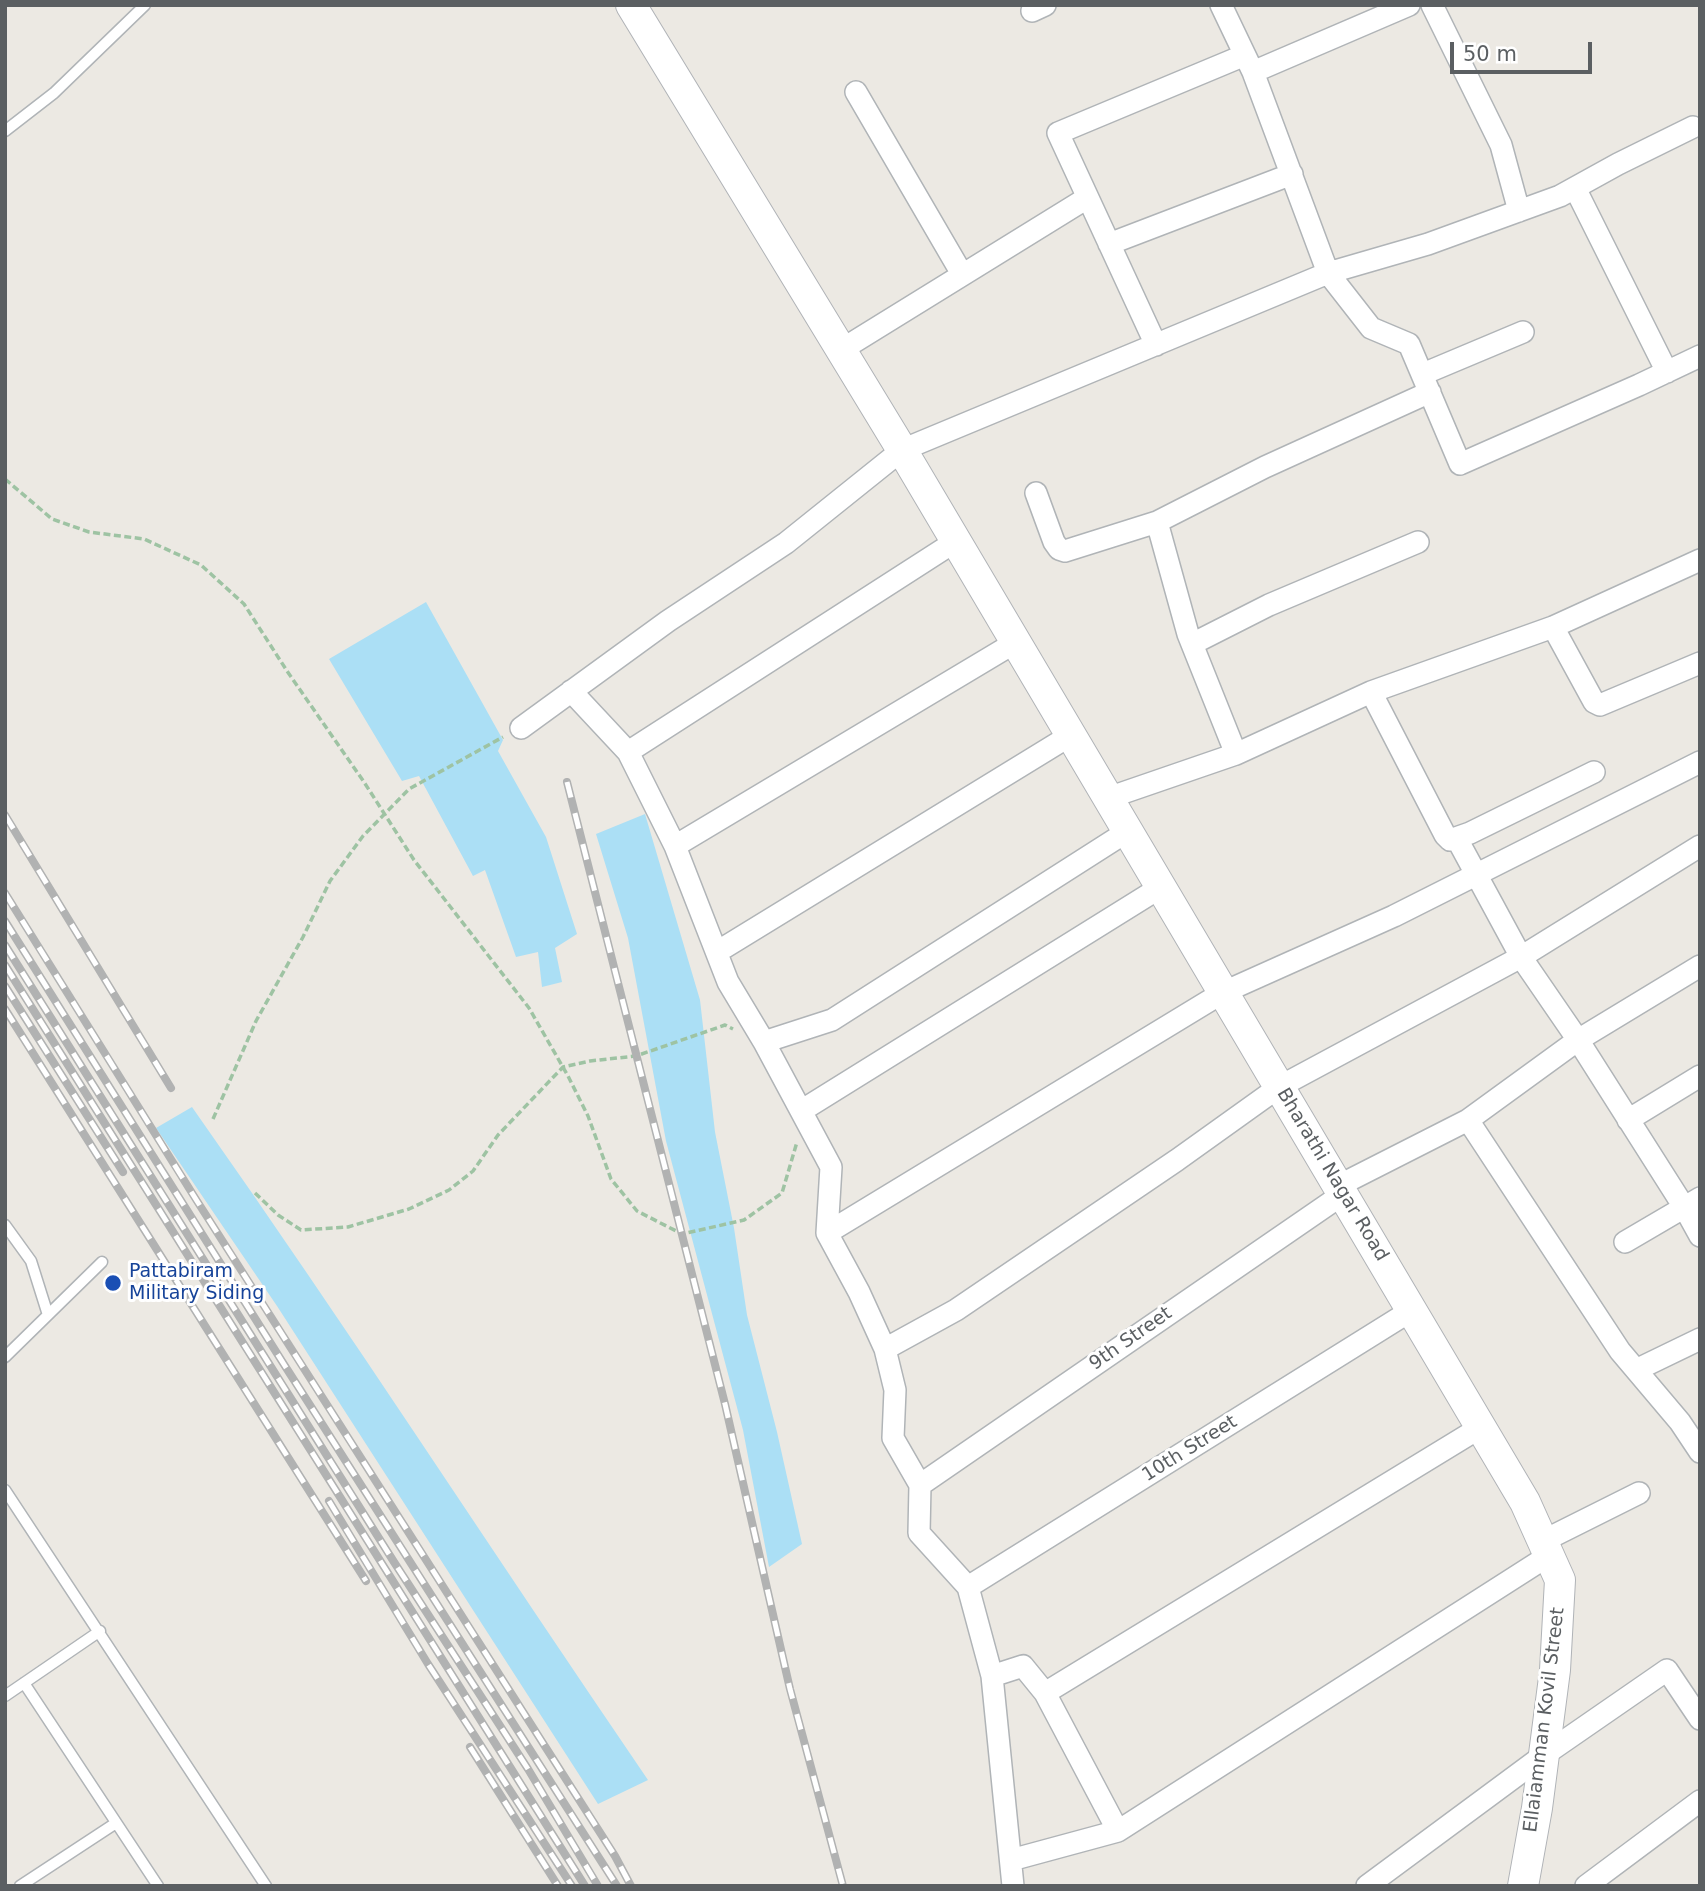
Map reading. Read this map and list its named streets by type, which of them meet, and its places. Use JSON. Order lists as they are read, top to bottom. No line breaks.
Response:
{"streets":{"main road":["Bharathi Nagar Road","Ellaiamman Kovil Street"],"street":["9th Street","10th Street"]},"crossings":[["Bharathi Nagar Road","9th Street"],["Bharathi Nagar Road","10th Street"],["Bharathi Nagar Road","Ellaiamman Kovil Street"]],"places":["Pattabiram Military Siding"],"scale_bar":"50 m"}
